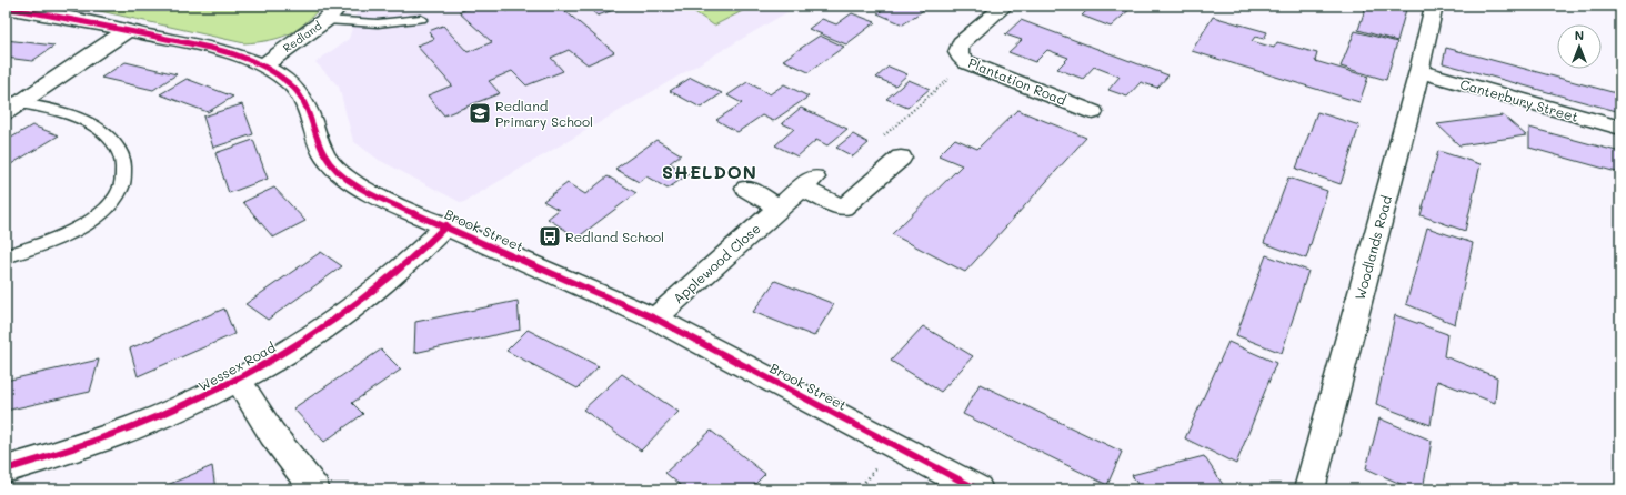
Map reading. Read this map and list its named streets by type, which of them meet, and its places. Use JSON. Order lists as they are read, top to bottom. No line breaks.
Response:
{"streets":{"street":["Redland","Plantation Road","Canterbury Street","Brook Street","Woodlands Road","Applewood Close","Wessex Road"]},"crossings":[["Redland","Brook Street"],["Canterbury Street","Woodlands Road"],["Brook Street","Applewood Close"],["Brook Street","Wessex Road"]],"districts":["SHELDON"],"places":{"school or university":["Redland Primary School"],"bus stop":["Redland School"]},"north":"top"}
